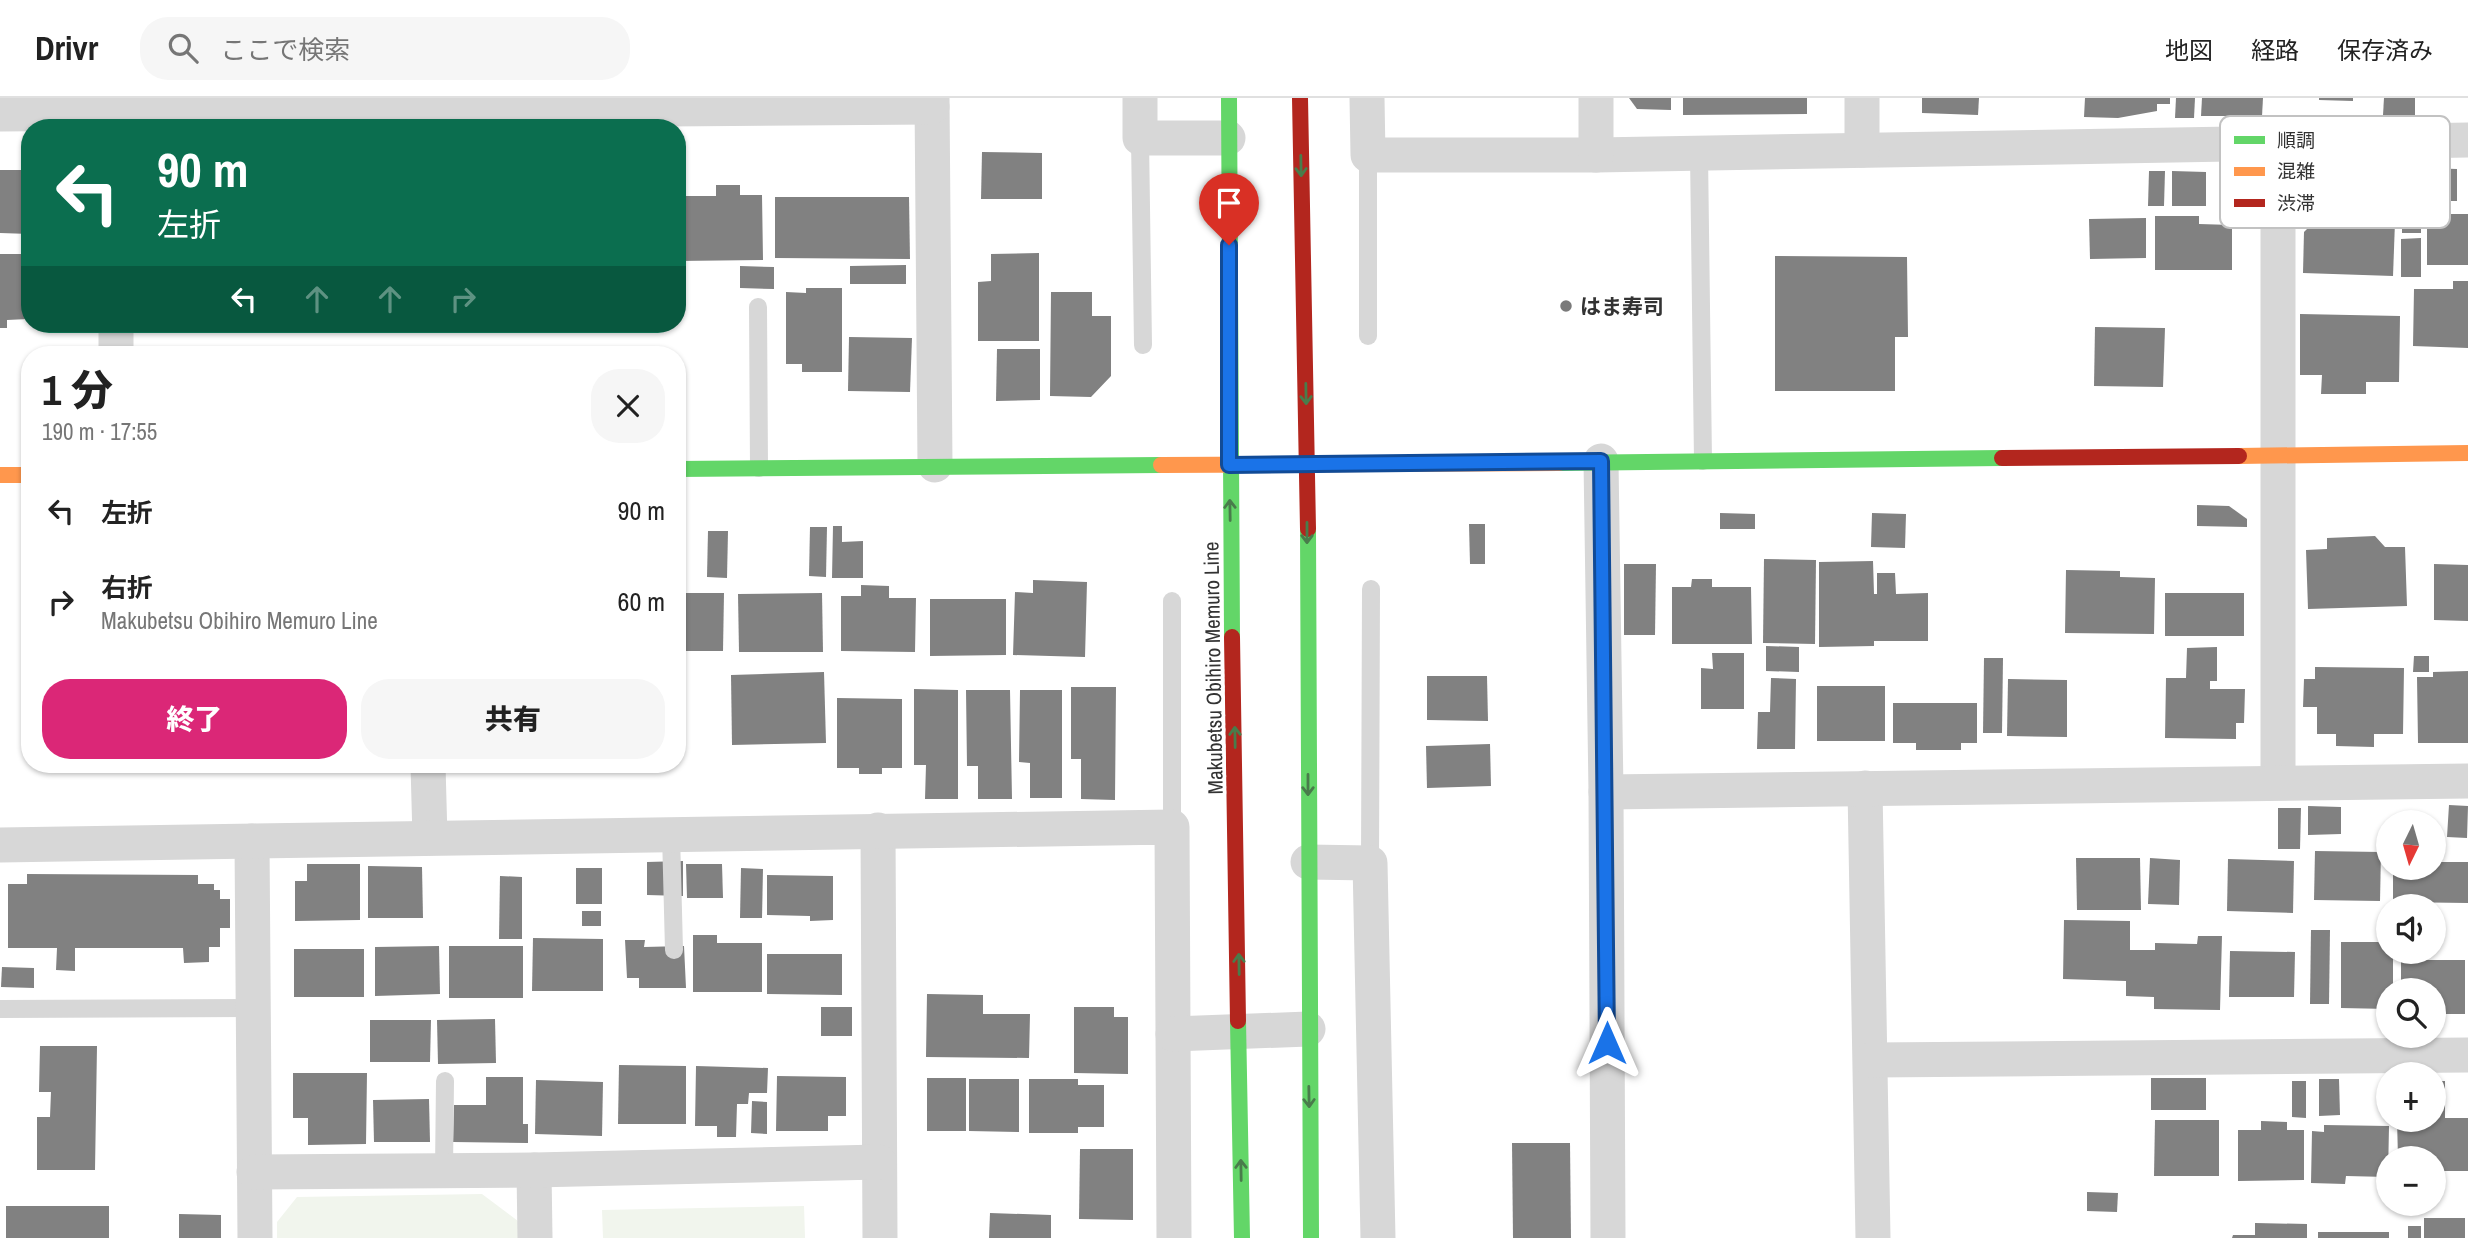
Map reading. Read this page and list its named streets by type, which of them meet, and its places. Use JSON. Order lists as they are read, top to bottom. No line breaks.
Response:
{"streets":{"main road":["Makubetsu Obihiro Memuro Line"]},"places":["はま寿司"],"legend":["順調","混雑","渋滞"],"north":"bottom","page":{"header":"Drivr","search":"ここで検索","nav":["地図","経路","保存済み"],"turn":["90 m","左折"],"heading":["1 分","190 m · 17:55"],"list":[{"name":"左折","value":"90 m"},{"name":"右折","note":"Makubetsu Obihiro Memuro Line","value":"60 m"}],"buttons":["終了","共有"],"map_buttons":["+","−"]}}
